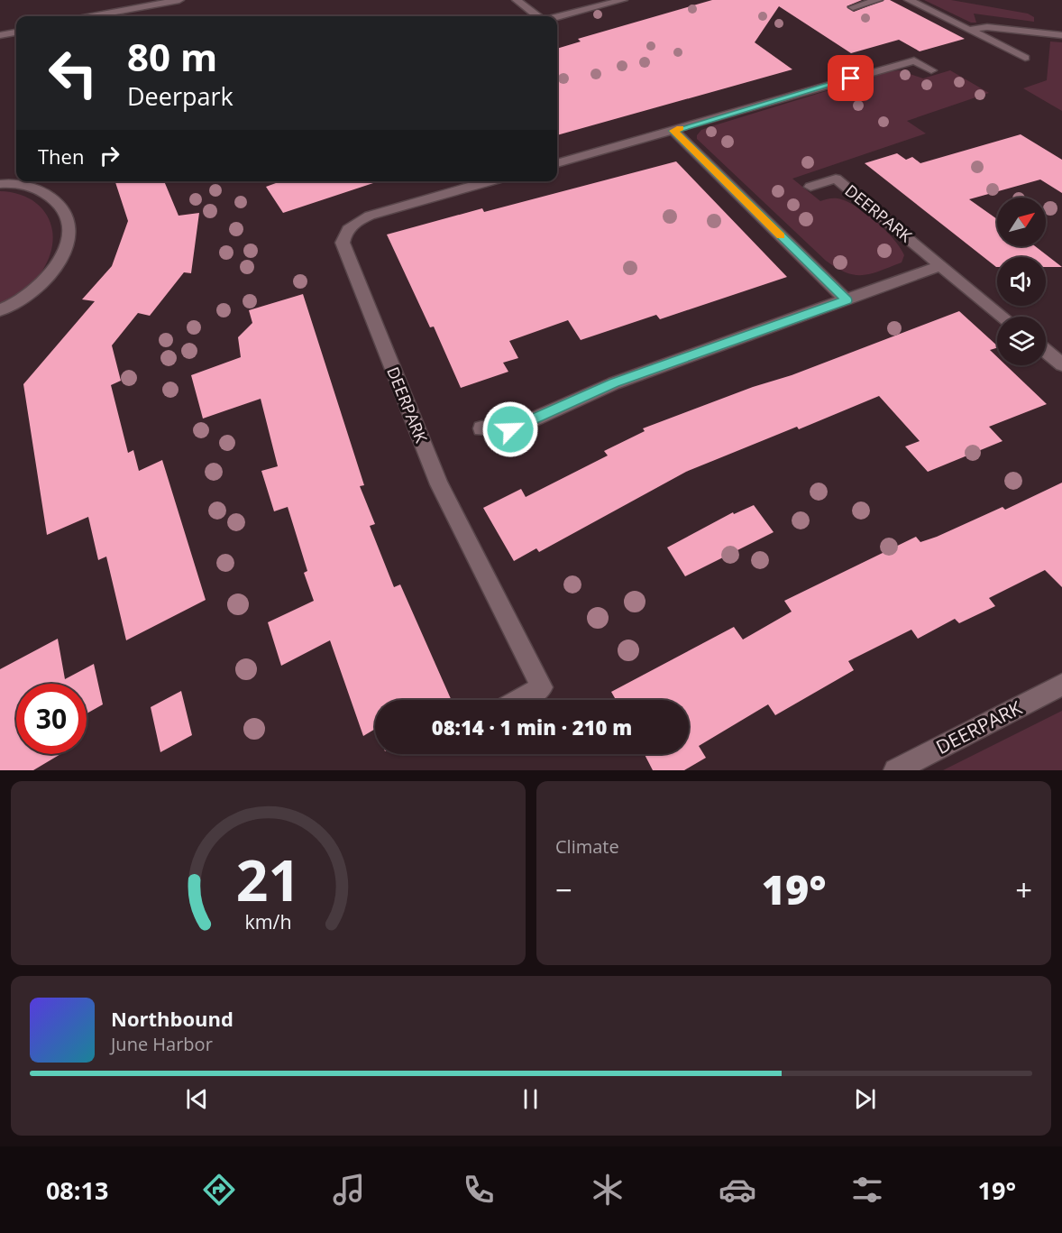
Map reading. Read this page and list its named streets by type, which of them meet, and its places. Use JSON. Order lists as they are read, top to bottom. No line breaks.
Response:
{"streets":{"street":["DEERPARK"]},"north":"top right","page":{"turn":["80 m","Deerpark"],"then":"Then","limit":"30","trip":"08:14 · 1 min · 210 m","tile":"Climate","heat":["−","19°","+"],"song":["Northbound","June Harbor"],"tabs":["08:13","19°"],"gauge":["21","km/h"]}}
